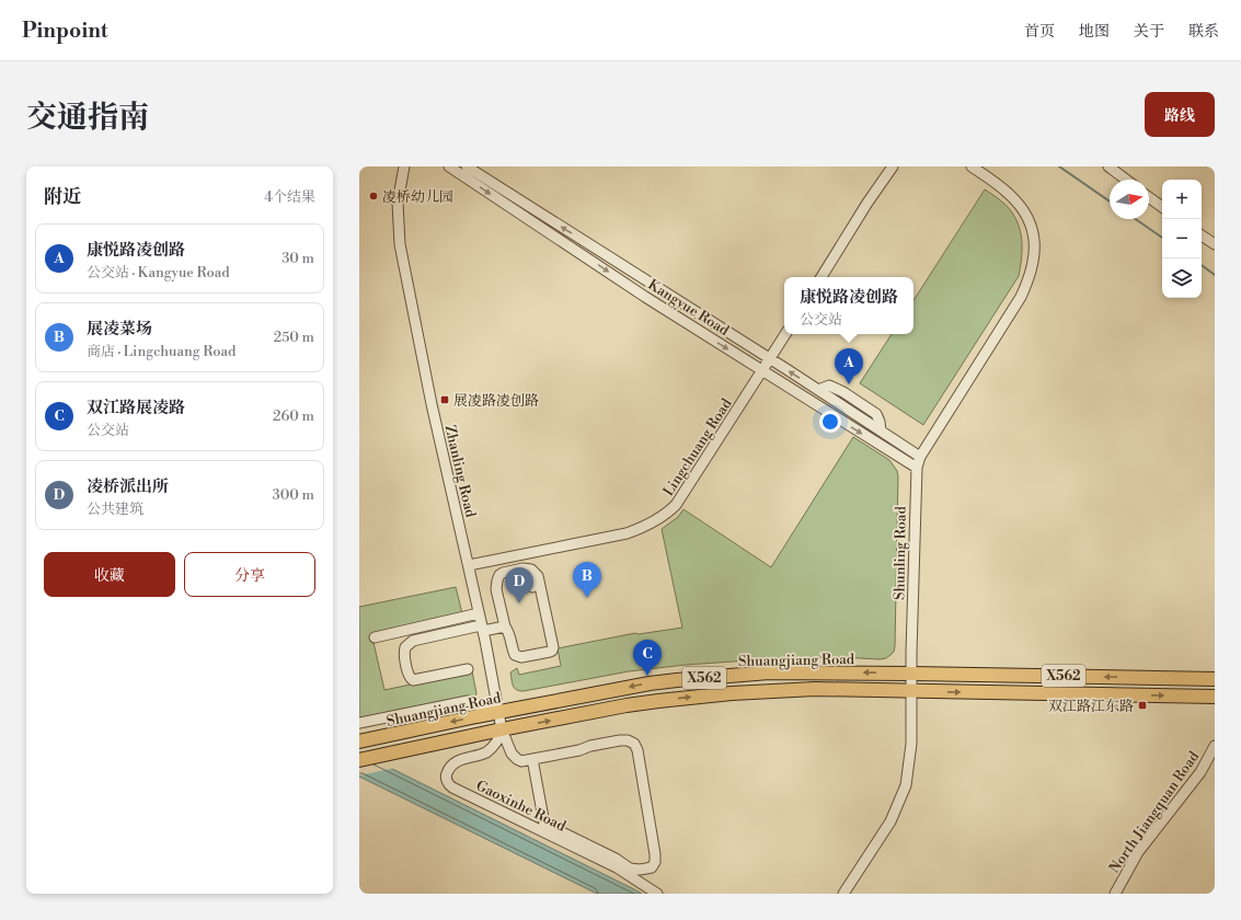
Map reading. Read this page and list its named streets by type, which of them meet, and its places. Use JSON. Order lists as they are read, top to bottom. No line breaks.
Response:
{"streets":{"main road":["Shuangjiang Road","X562"],"street":["Kangyue Road","Lingchuang Road","Zhanling Road","Shunling Road","Gaoxinhe Road","North Jiangquan Road"]},"crossings":[["Kangyue Road","Lingchuang Road"],["Kangyue Road","Shunling Road"],["Lingchuang Road","Zhanling Road"],["Zhanling Road","Shuangjiang Road"],["Zhanling Road","X562"],["Zhanling Road","Gaoxinhe Road"],["Shunling Road","Shuangjiang Road"],["Shunling Road","X562"],["X562","Gaoxinhe Road"]],"places":{"other":["凌桥幼儿园"],"transit":["展凌路凌创路","双江路江东路"]},"north":"right","page":{"header":"Pinpoint","nav":["首页","地图","关于","联系"],"title":"交通指南","buttons":["路线",["收藏","分享"]],"heading":["附近","4个结果"],"map_buttons":["+","−"],"list":[{"mark":"A","name":"康悦路凌创路","note":"公交站 · Kangyue Road","value":"30 m"},{"mark":"B","name":"展凌菜场","note":"商店 · Lingchuang Road","value":"250 m"},{"mark":"C","name":"双江路展凌路","note":"公交站","value":"260 m"},{"mark":"D","name":"凌桥派出所","note":"公共建筑","value":"300 m"}],"popup":["康悦路凌创路","公交站"],"pins":["A","B","D","C"]}}
